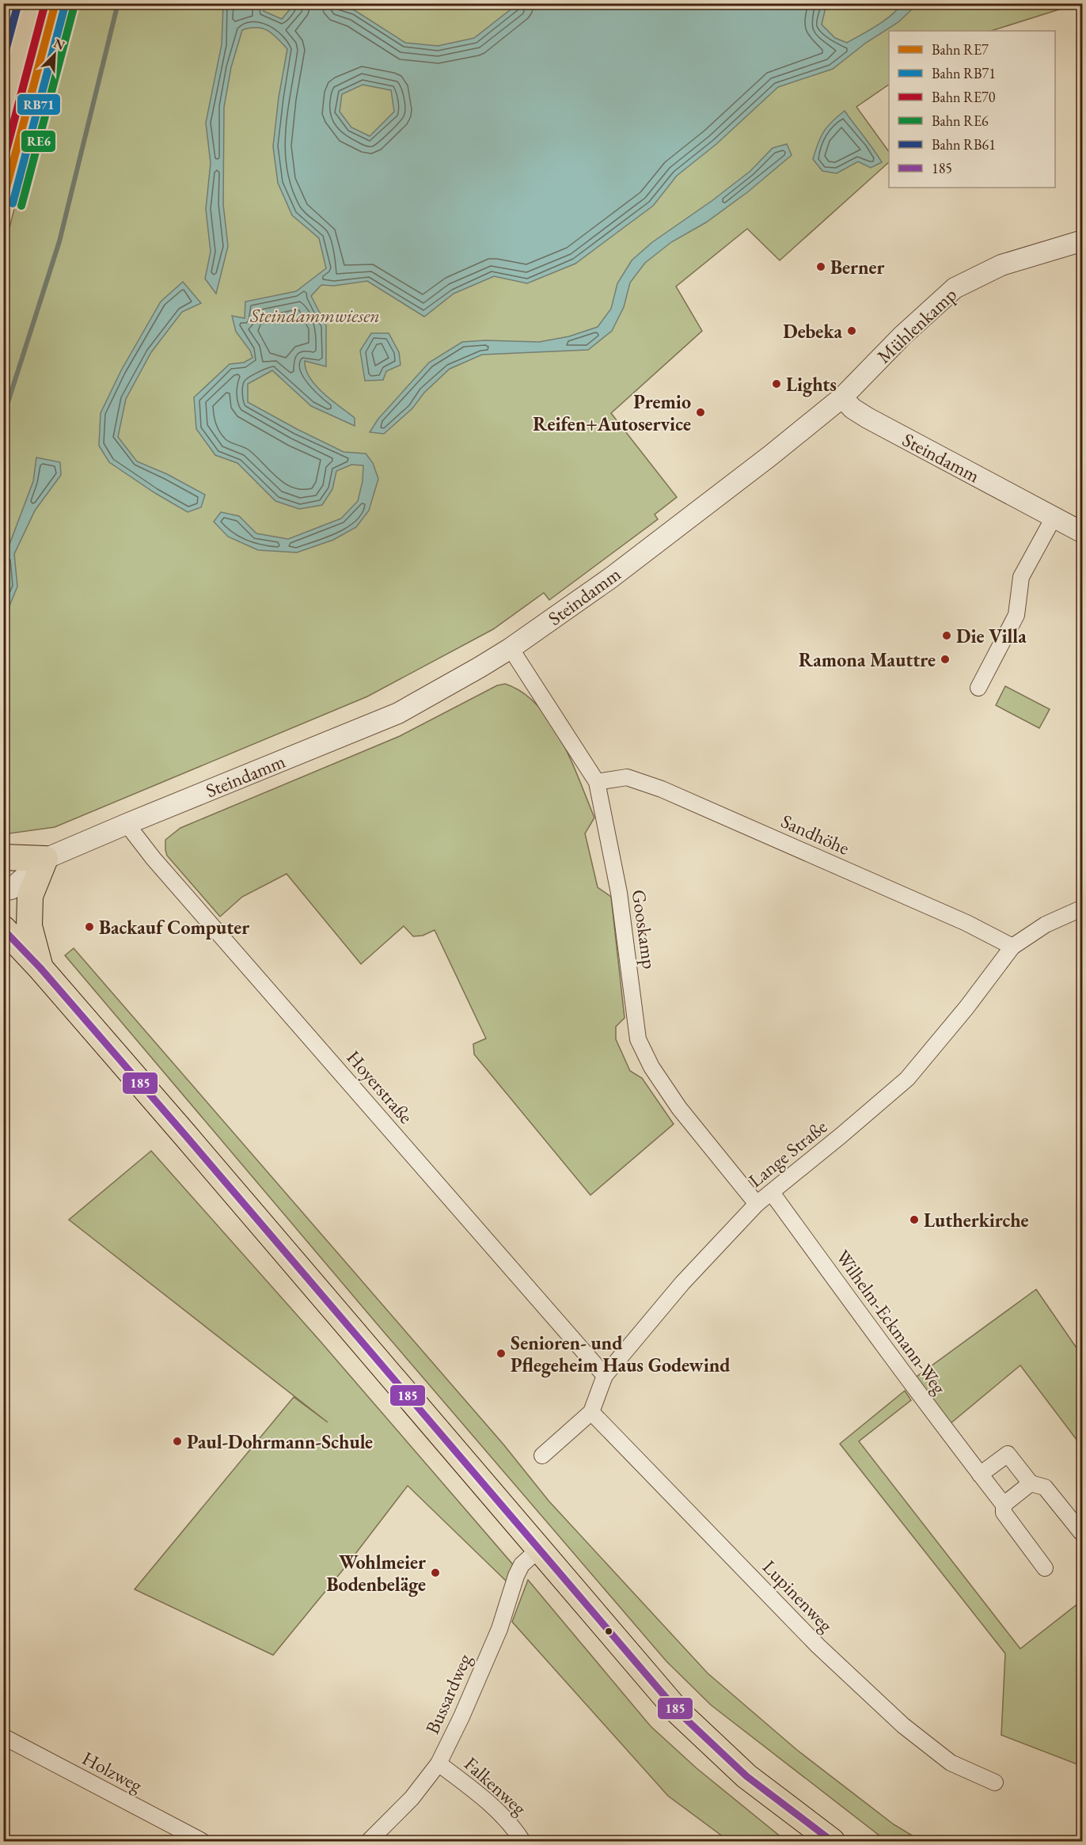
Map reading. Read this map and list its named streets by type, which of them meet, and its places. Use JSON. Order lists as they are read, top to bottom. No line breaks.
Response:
{"streets":{"street":["Mühlenkamp","Steindamm","Sandhöhe","Gooskamp","Hoyerstraße","Lange Straße","Wilhelm-Eckmann-Weg","Lupinenweg","Bussardweg","Holzweg","Falkenweg"]},"crossings":[["Mühlenkamp","Steindamm"],["Steindamm","Gooskamp"],["Steindamm","Hoyerstraße"],["Sandhöhe","Gooskamp"],["Sandhöhe","Lange Straße"],["Gooskamp","Lange Straße"],["Hoyerstraße","Lange Straße"],["Lange Straße","Wilhelm-Eckmann-Weg"],["Lange Straße","Lupinenweg"],["Bussardweg","Falkenweg"]],"parks":["Steindammwiesen"],"places":["Berner","Debeka","Lights","Premio Reifen+Autoservice","Die Villa","Ramona Mauttre","Backauf Computer","Lutherkirche","Senioren- und Pflegeheim Haus Godewind","Paul-Dohrmann-Schule","Wohlmeier Bodenbeläge"],"lines":["rail line RE7","rail line RE70","rail line RB61","rail line RB71","rail line RE6","transit line 185"],"legend":["Bahn RE7","Bahn RB71","Bahn RE70","Bahn RE6","Bahn RB61","185"],"north":"top right"}
